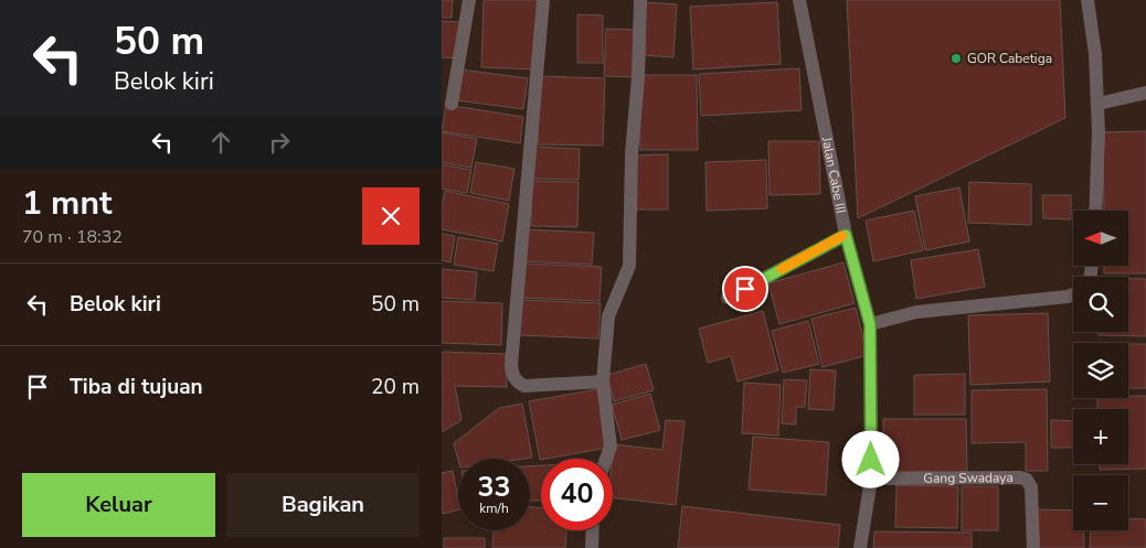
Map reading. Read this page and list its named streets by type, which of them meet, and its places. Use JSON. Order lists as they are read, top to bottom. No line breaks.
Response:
{"streets":{"street":["Jalan Cabe III","Gang Swadaya"]},"crossings":[["Jalan Cabe III","Gang Swadaya"]],"places":["GOR Cabetiga"],"north":"left","page":{"turn":["50 m","Belok kiri"],"heading":["1 mnt","70 m · 18:32"],"map_buttons":["+","−"],"list":[{"name":"Belok kiri","value":"50 m"},{"name":"Tiba di tujuan","value":"20 m"}],"speed":"33 km/h","limit":"40","buttons":["Keluar","Bagikan"]}}
